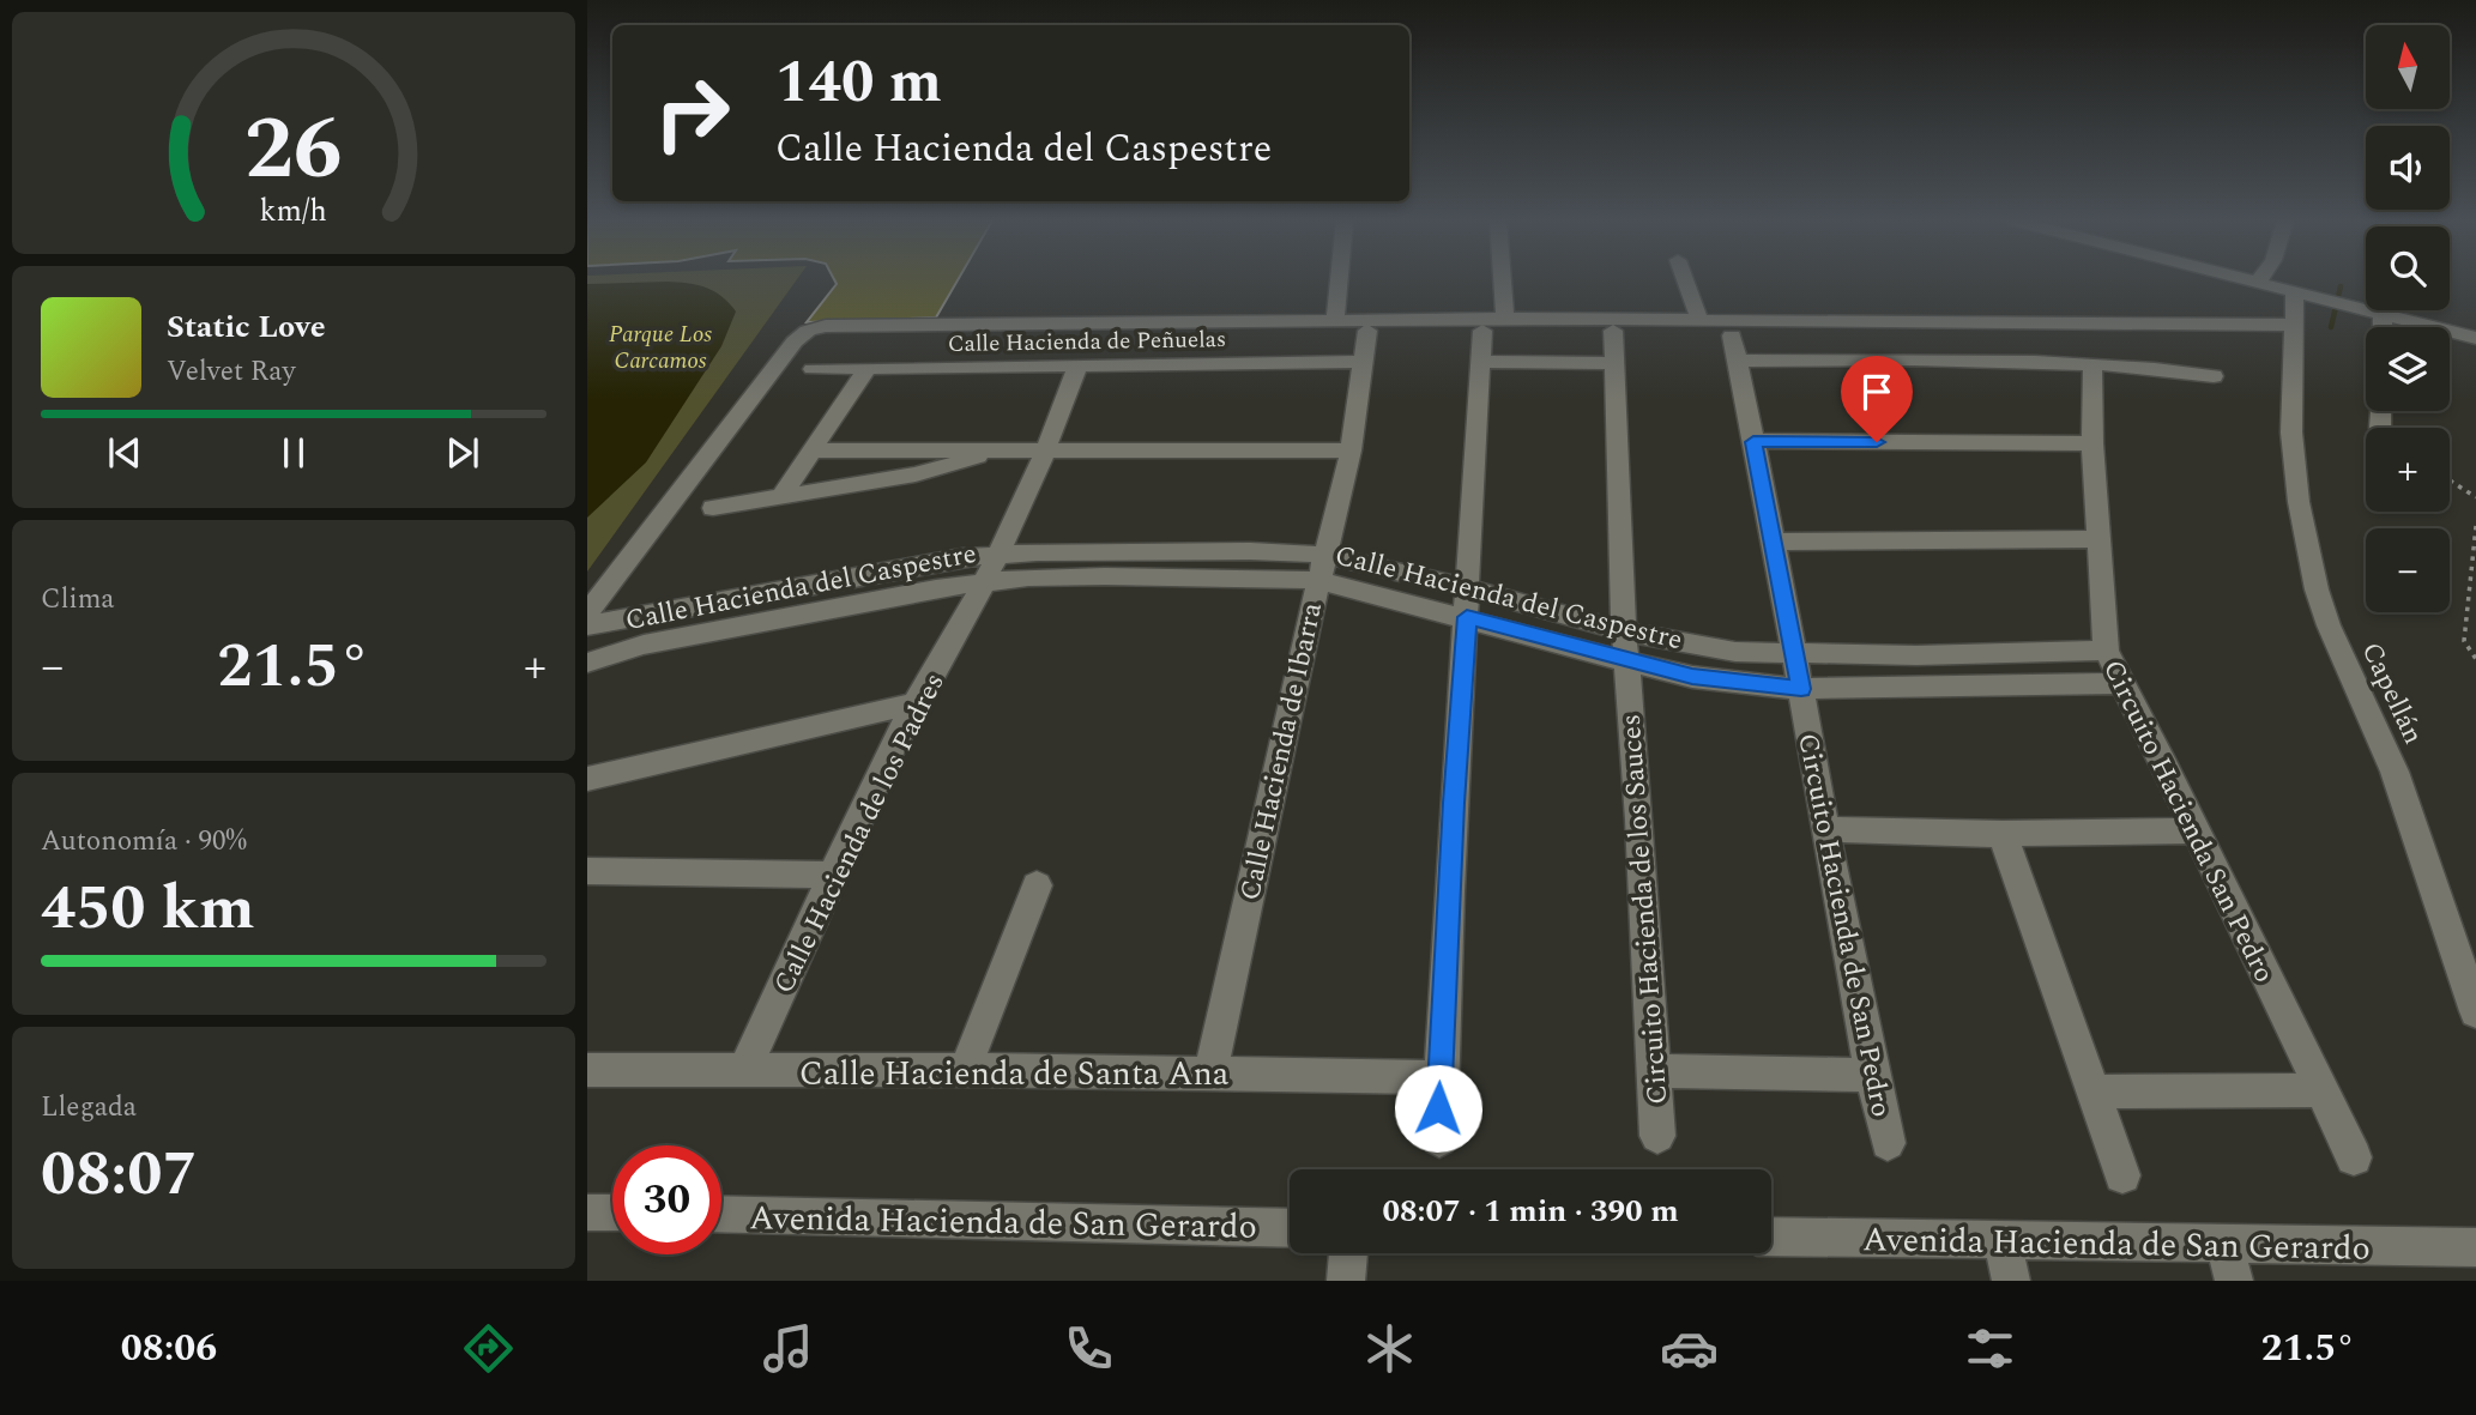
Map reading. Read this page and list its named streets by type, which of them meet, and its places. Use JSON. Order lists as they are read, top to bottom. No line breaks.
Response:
{"streets":{"street":["Calle Hacienda de Peñuelas","Calle Hacienda del Caspestre","Capellán","Calle Hacienda de Ibarra","Circuito Hacienda San Pedro","Calle Hacienda de los Padres","Circuito Hacienda de los Sauces","Circuito Hacienda de San Pedro","Calle Hacienda de Santa Ana","Avenida Hacienda de San Gerardo"]},"crossings":[["Calle Hacienda de Peñuelas","Calle Hacienda de Ibarra"],["Calle Hacienda de Peñuelas","Calle Hacienda de los Padres"],["Calle Hacienda del Caspestre","Calle Hacienda de Ibarra"],["Calle Hacienda del Caspestre","Circuito Hacienda San Pedro"],["Calle Hacienda del Caspestre","Calle Hacienda de los Padres"],["Calle Hacienda del Caspestre","Circuito Hacienda de los Sauces"],["Calle Hacienda del Caspestre","Circuito Hacienda de San Pedro"],["Calle Hacienda de Ibarra","Calle Hacienda de Santa Ana"],["Circuito Hacienda San Pedro","Circuito Hacienda de San Pedro"],["Calle Hacienda de los Padres","Calle Hacienda de Santa Ana"]],"parks":["Parque Los Carcamos"],"north":"top","page":{"map_buttons":["+","−"],"turn":["140 m","Calle Hacienda del Caspestre"],"song":["Static Love","Velvet Ray"],"tile":["Clima",["Autonomía · 90%","450 km"],["Llegada","08:07"]],"heat":["−","21.5°","+"],"limit":"30","trip":"08:07 · 1 min · 390 m","tabs":["08:06","21.5°"],"gauge":["26","km/h"]}}
